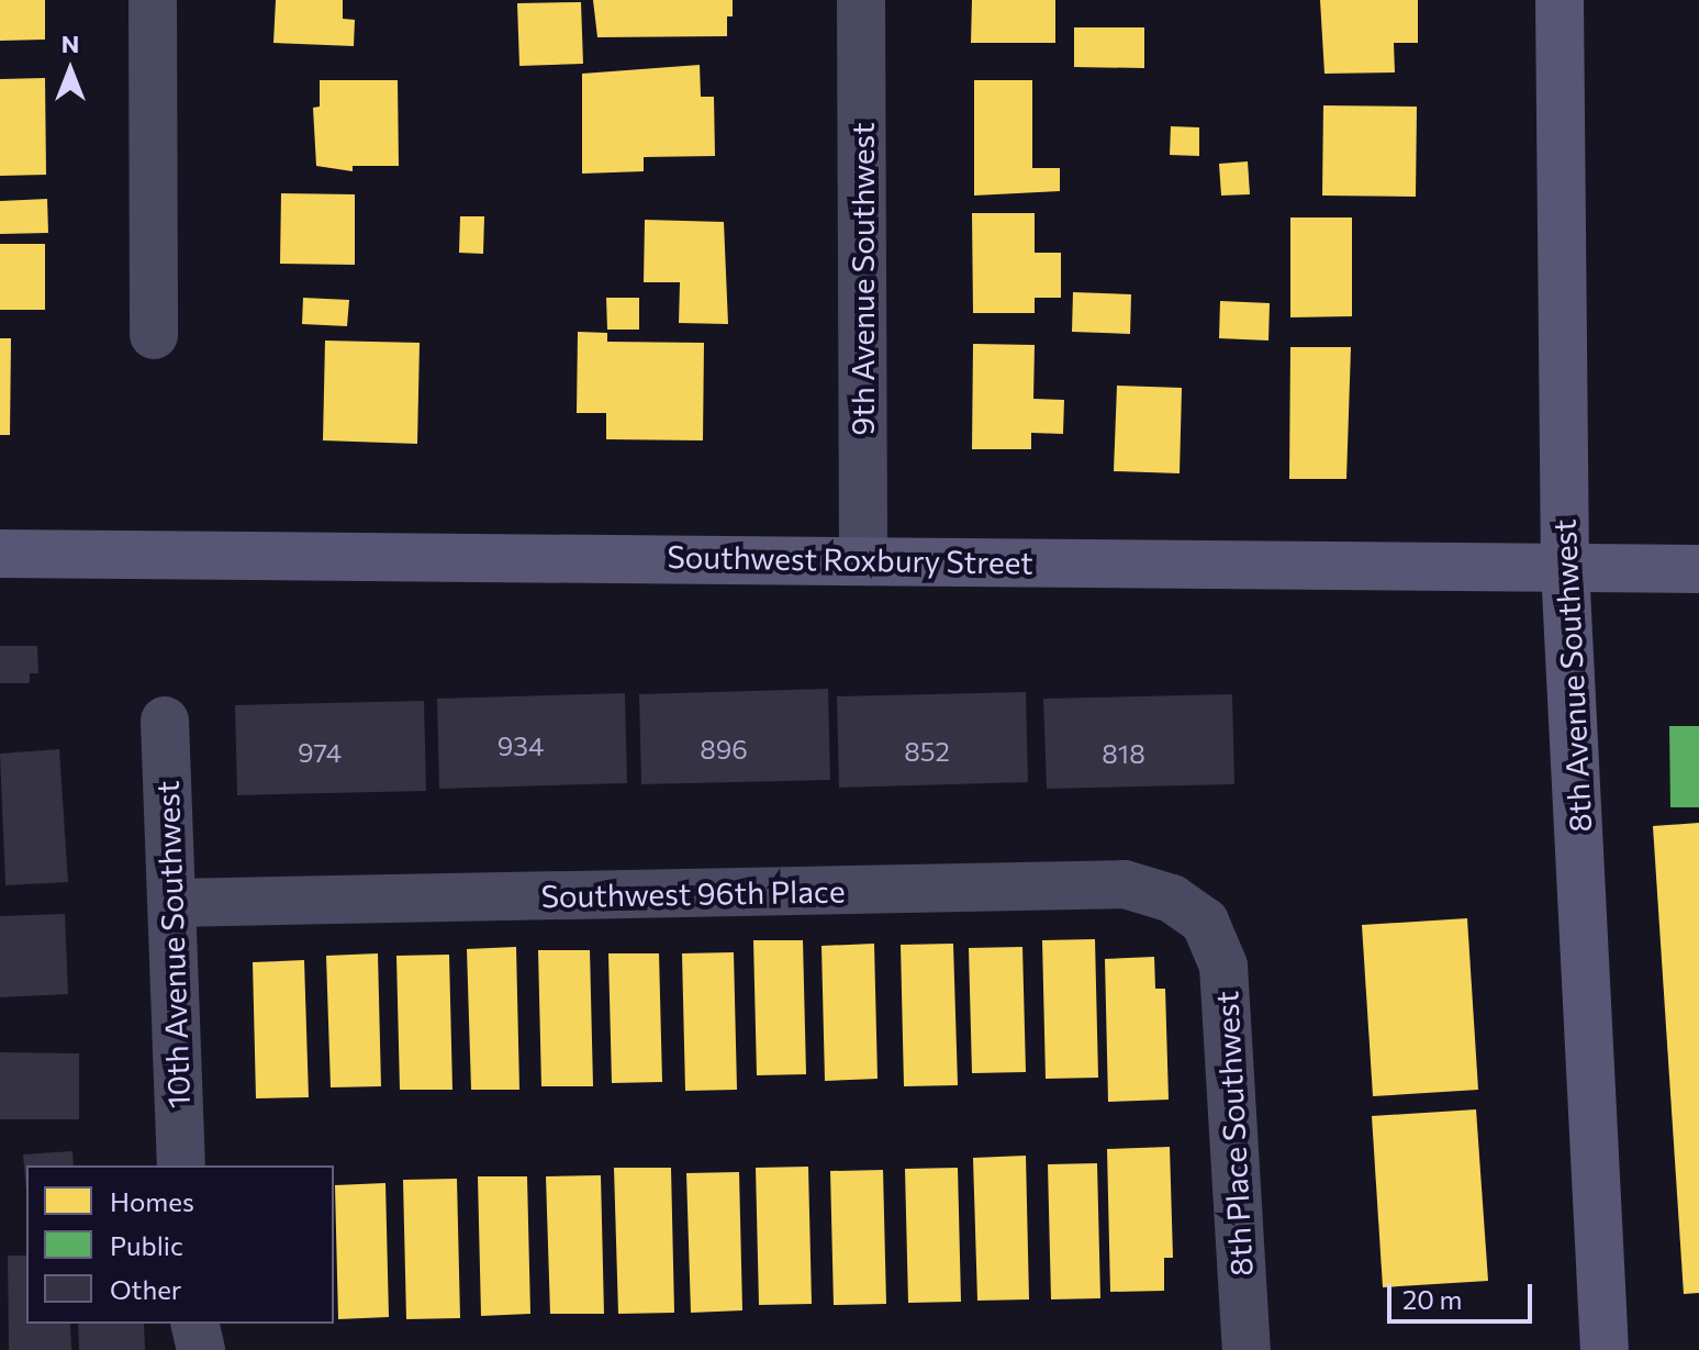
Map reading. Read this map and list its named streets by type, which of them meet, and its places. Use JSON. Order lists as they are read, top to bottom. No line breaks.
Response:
{"streets":{"main road":["Southwest Roxbury Street","8th Avenue Southwest"],"street":["9th Avenue Southwest","Southwest 96th Place","10th Avenue Southwest","8th Place Southwest"]},"crossings":[["9th Avenue Southwest","Southwest Roxbury Street"],["Southwest Roxbury Street","8th Avenue Southwest"],["Southwest 96th Place","10th Avenue Southwest"],["Southwest 96th Place","8th Place Southwest"]],"house_numbers":["934","896","852","974","818"],"legend":["Homes","Public","Other"],"scale_bar":"20 m","north":"top"}
